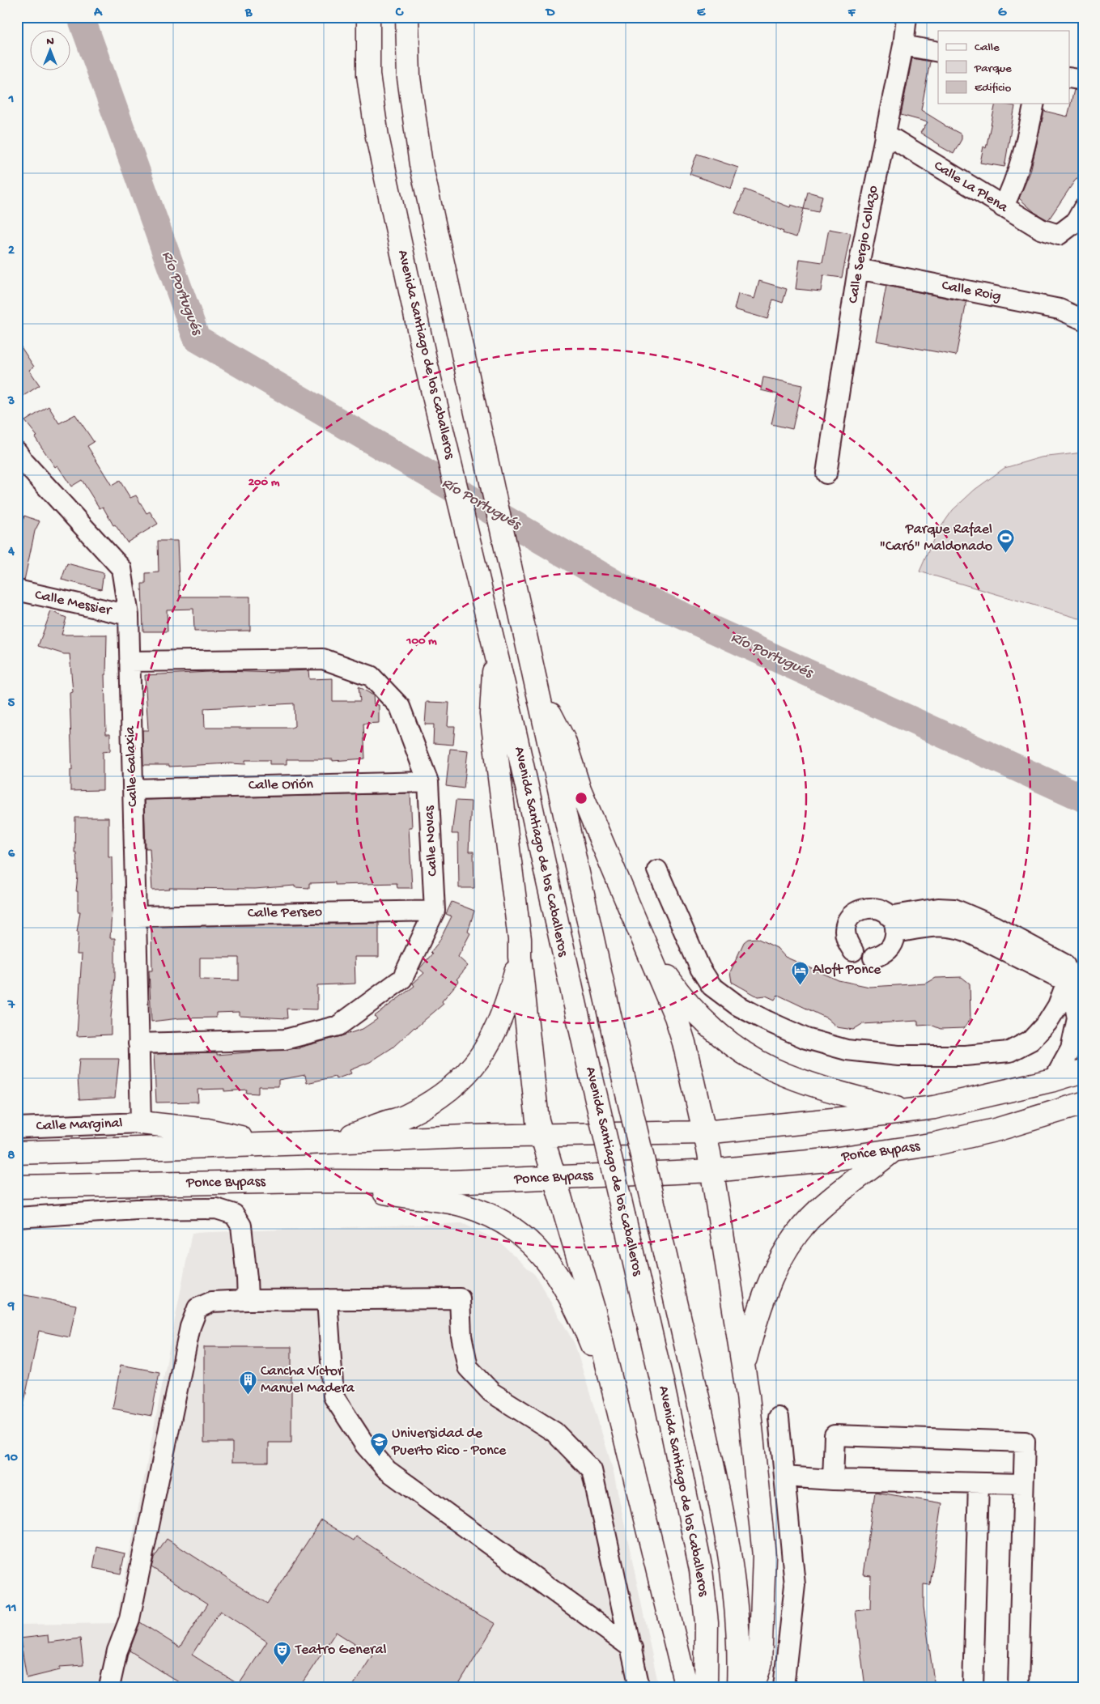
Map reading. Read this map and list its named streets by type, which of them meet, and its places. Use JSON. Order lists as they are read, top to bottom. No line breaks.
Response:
{"streets":{"highway":["Avenida Santiago de los Caballeros","Ponce Bypass"],"street":["Calle La Plena","Calle Sergio Collazo","Calle Roig","Calle Messier","Calle Galaxia","Calle Orión","Calle Novas","Calle Perseo","Calle Marginal"]},"crossings":[["Calle La Plena","Calle Sergio Collazo"],["Calle Sergio Collazo","Calle Roig"],["Calle Messier","Calle Galaxia"],["Calle Galaxia","Calle Orión"],["Calle Galaxia","Calle Novas"],["Calle Galaxia","Calle Perseo"],["Calle Galaxia","Calle Marginal"],["Calle Orión","Calle Novas"],["Calle Novas","Calle Perseo"]],"water":["Río Portugués"],"places":{"sports":["Parque Rafael \"Caró\" Maldonado"],"hotel":["Aloft Ponce"],"building":["Cancha Víctor Manuel Madera"],"school or university":["Universidad de Puerto Rico - Ponce"],"theatre":["Teatro General"]},"legend":["Calle","Parque","Edificio"],"north":"top","grid":{"columns":["A","B","C","D","E","F","G"],"rows":["1","2","3","4","5","6","7","8","9","10","11"]},"rings":["200 m","100 m"]}
